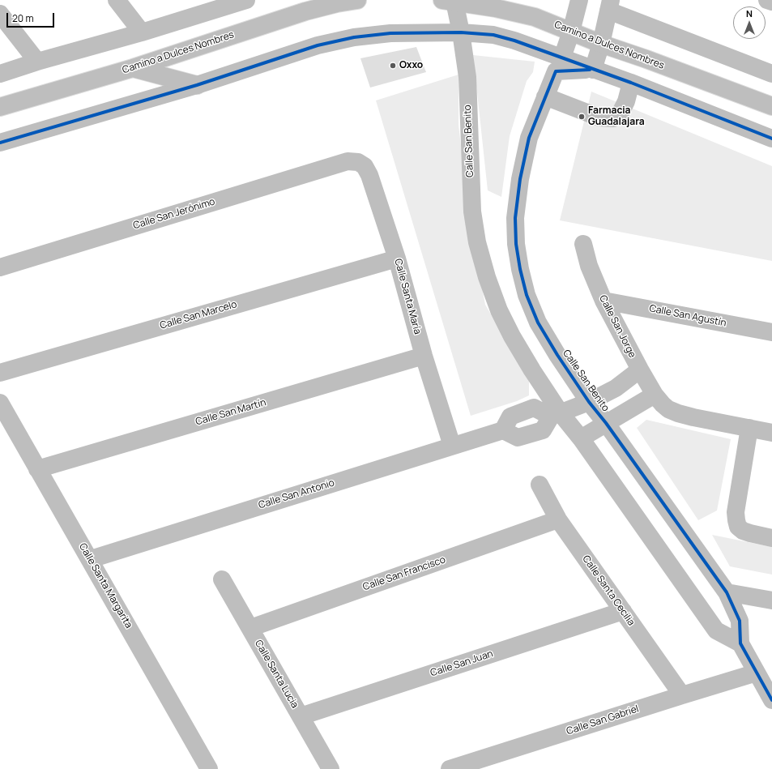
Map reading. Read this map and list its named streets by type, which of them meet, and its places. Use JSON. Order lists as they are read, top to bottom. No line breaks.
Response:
{"streets":{"street":["Camino a Dulces Nombres","Calle San Benito","Calle San Jerónimo","Calle Santa María","Calle San Marcelo","Calle San Agustín","Calle San Jorge","Calle San Martín","Calle San Antonio","Calle San Francisco","Calle Santa Margarita","Calle Santa Cecilia","Calle San Juan","Calle Santa Lucia","Calle San Gabriel"]},"crossings":[["Camino a Dulces Nombres","Calle San Benito"],["Calle San Benito","Calle San Gabriel"],["Calle San Jerónimo","Calle Santa María"],["Calle Santa María","Calle San Marcelo"],["Calle Santa María","Calle San Martín"],["Calle Santa María","Calle San Antonio"],["Calle San Agustín","Calle San Jorge"],["Calle San Martín","Calle Santa Margarita"],["Calle San Antonio","Calle Santa Margarita"],["Calle San Francisco","Calle Santa Cecilia"],["Calle San Francisco","Calle Santa Lucia"],["Calle Santa Cecilia","Calle San Juan"],["Calle Santa Cecilia","Calle San Gabriel"],["Calle San Juan","Calle Santa Lucia"]],"places":["Oxxo","Farmacia Guadalajara"],"scale_bar":"20 m","north":"top"}
